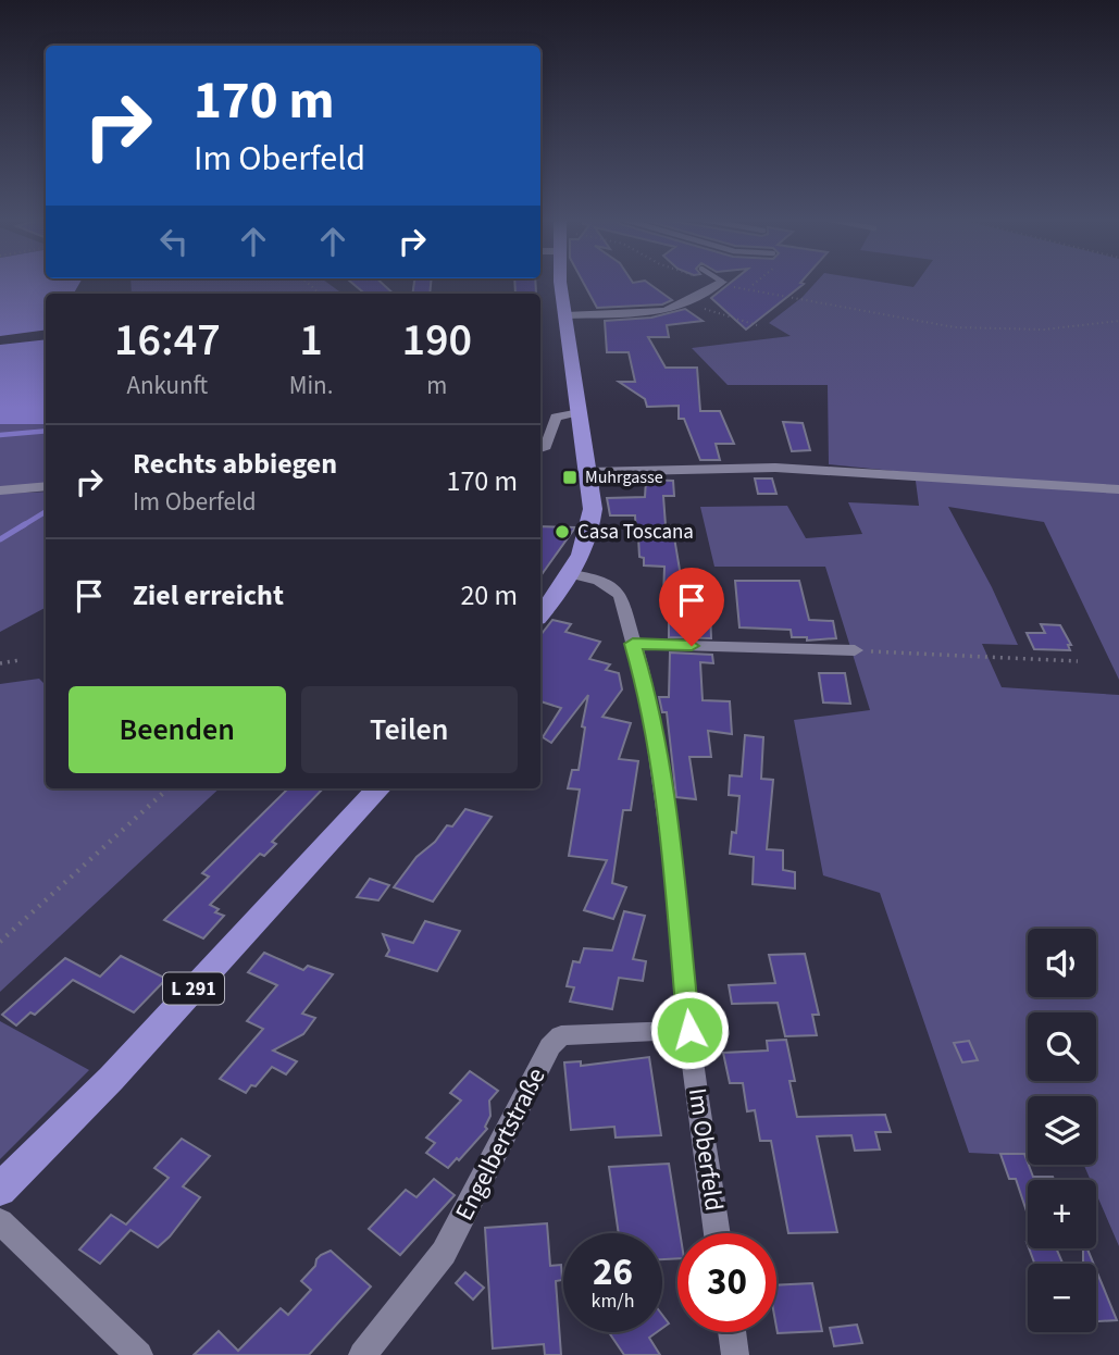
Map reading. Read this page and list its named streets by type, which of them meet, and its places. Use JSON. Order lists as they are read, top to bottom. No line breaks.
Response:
{"streets":{"main road":["L 291"],"street":["Engelbertstraße","Im Oberfeld"]},"crossings":[["Engelbertstraße","Im Oberfeld"]],"places":{"transit":["Muhrgasse"],"other":["Casa Toscana"]},"page":{"turn":["170 m","Im Oberfeld"],"eta":["16:47","Ankunft","1","Min.","190","m"],"list":[{"name":"Rechts abbiegen","note":"Im Oberfeld","value":"170 m"},{"name":"Ziel erreicht","value":"20 m"}],"buttons":["Beenden","Teilen"],"map_buttons":["+","−"],"speed":"26 km/h","limit":"30"}}
